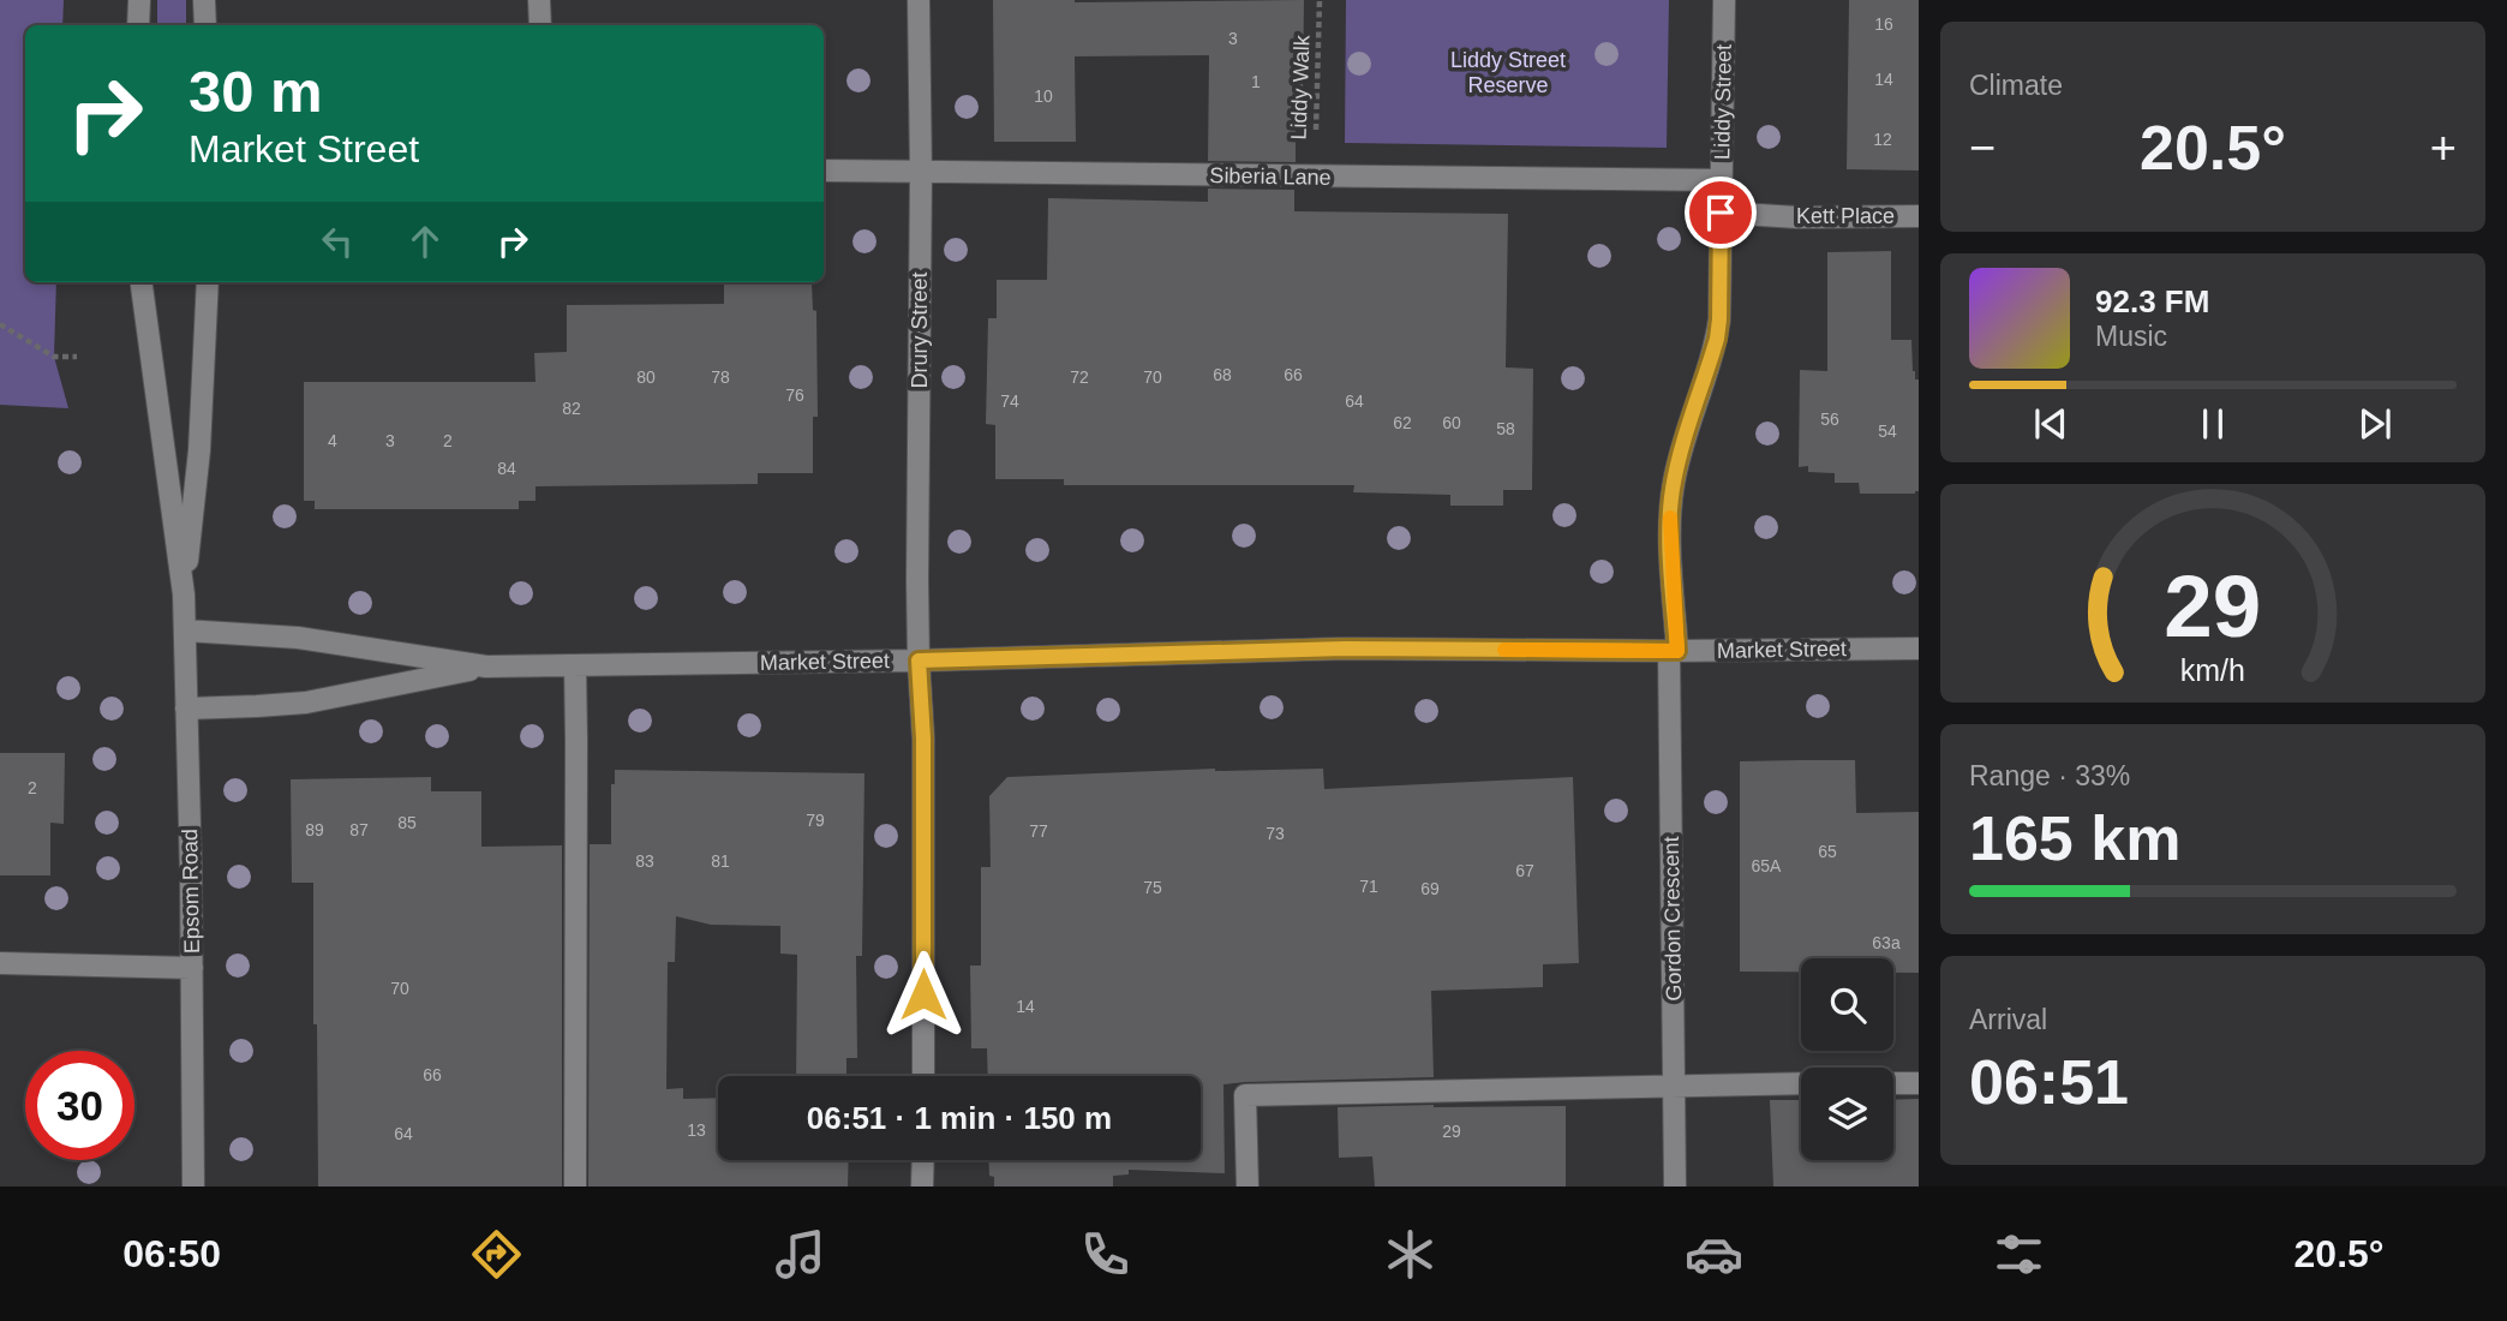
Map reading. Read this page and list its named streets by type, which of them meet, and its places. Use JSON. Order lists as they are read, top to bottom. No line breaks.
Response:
{"streets":{"street":["Liddy Street","Siberia Lane","Kett Place","Drury Street","Market Street","Epsom Road","Gordon Crescent"],"path":["Liddy Walk"]},"crossings":[["Liddy Walk","Siberia Lane"],["Liddy Street","Siberia Lane"],["Liddy Street","Kett Place"],["Liddy Street","Market Street"],["Liddy Street","Gordon Crescent"],["Siberia Lane","Drury Street"],["Drury Street","Market Street"],["Market Street","Epsom Road"],["Market Street","Gordon Crescent"]],"parks":["Liddy Street Reserve"],"house_numbers":["16","3","14","1","10","12","68","66","80","78","72","70","76","74","64","82","56","62","60","58","54","4","3","2","84","2","79","85","89","87","77","73","65","83","81","65A","67","71","75","69","63a","70","14","66","13","29","64"],"page":{"tile":["Climate",["Range · 33%","165 km"],["Arrival","06:51"]],"turn":["30 m","Market Street"],"heat":["−","20.5°","+"],"song":["92.3 FM","Music"],"limit":"30","trip":"06:51 · 1 min · 150 m","tabs":["06:50","20.5°"],"gauge":["29","km/h"]}}
